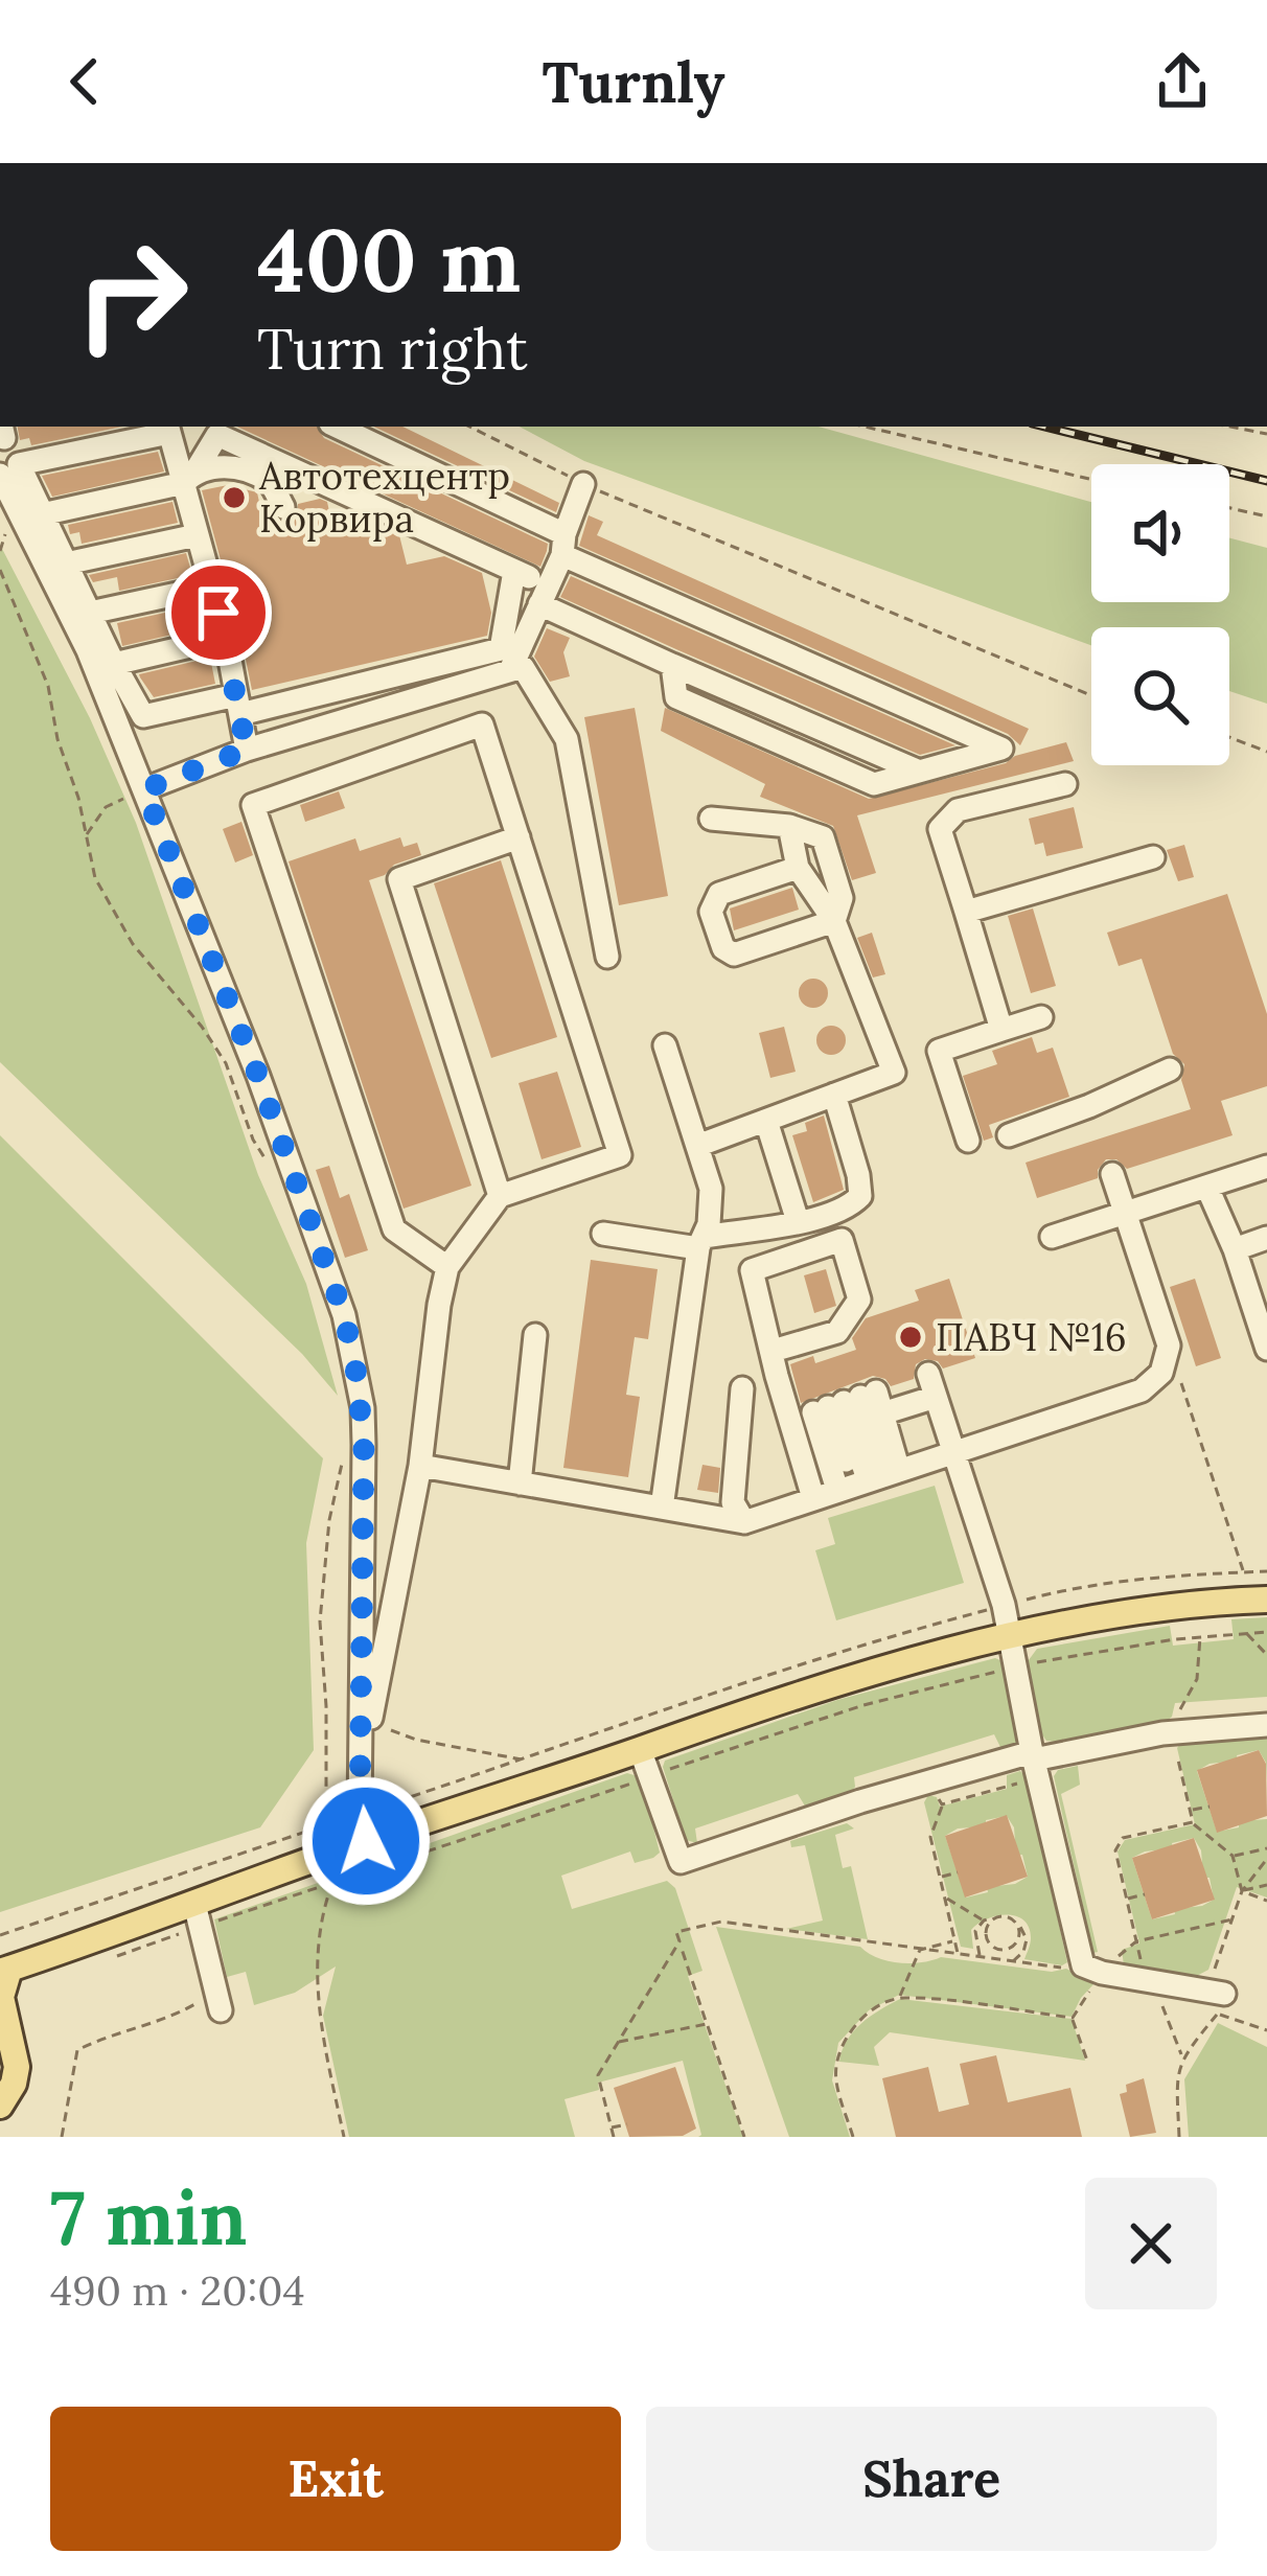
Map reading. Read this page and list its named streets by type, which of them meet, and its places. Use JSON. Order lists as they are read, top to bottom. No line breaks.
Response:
{"places":["Автотехцентр Корвира","ПАВЧ №16"],"page":{"header":"Turnly","turn":["400 m","Turn right"],"heading":["7 min","490 m · 20:04"],"buttons":["Exit","Share"]}}
